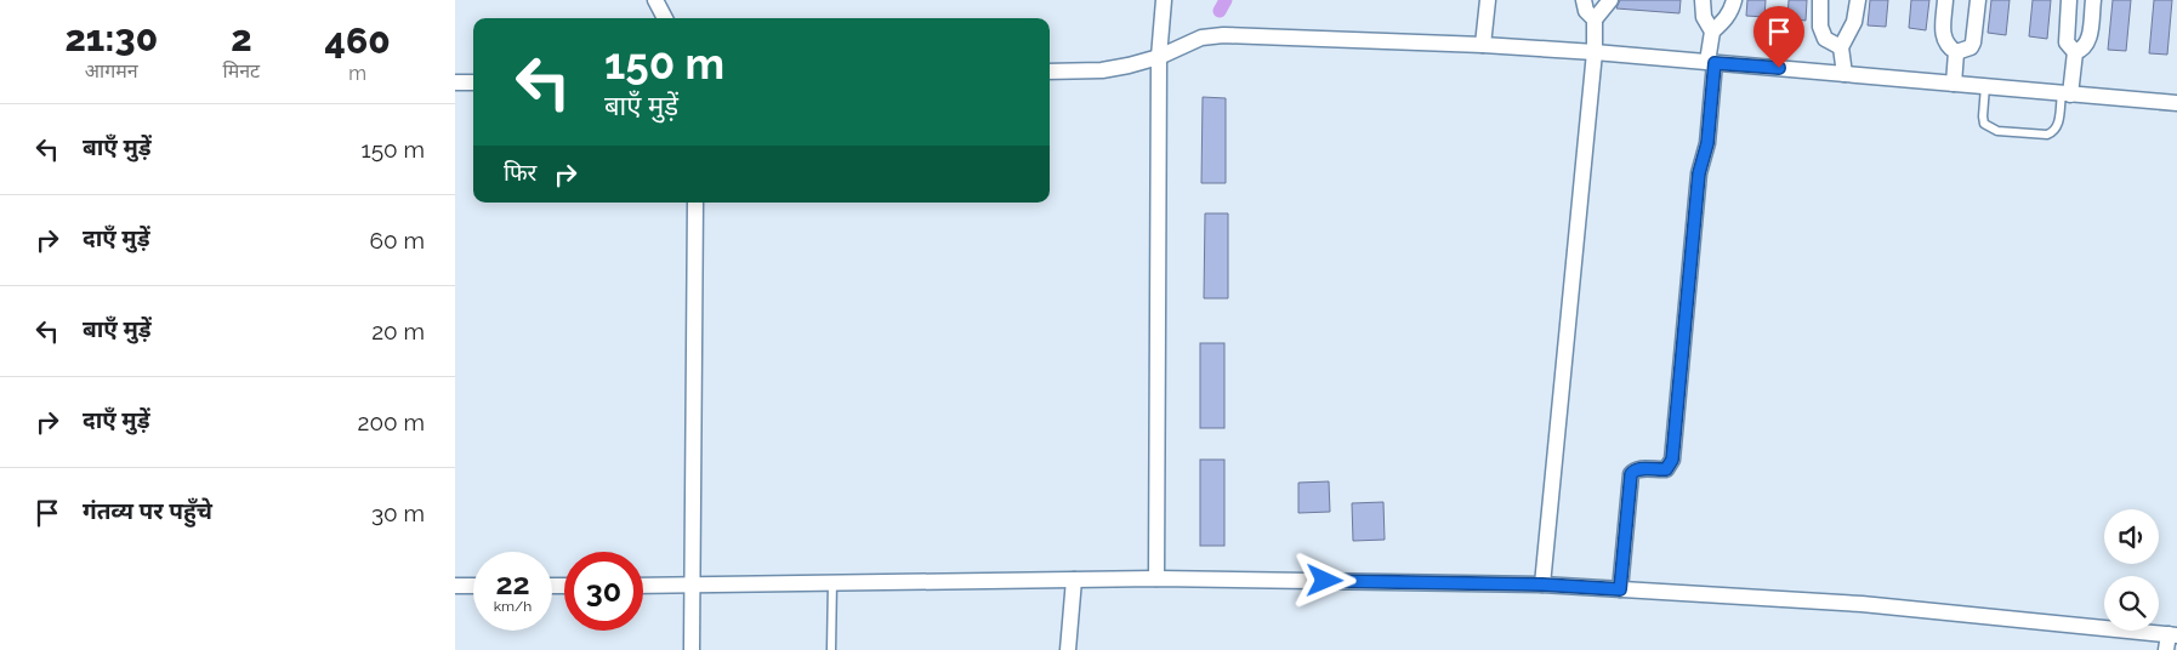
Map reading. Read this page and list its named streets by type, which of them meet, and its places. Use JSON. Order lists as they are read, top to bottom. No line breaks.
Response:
{"page":{"eta":["21:30","आगमन","2","मिनट","460","m"],"turn":["150 m","बाएँ मुड़ें"],"list":[{"name":"बाएँ मुड़ें","value":"150 m"},{"name":"दाएँ मुड़ें","value":"60 m"},{"name":"बाएँ मुड़ें","value":"20 m"},{"name":"दाएँ मुड़ें","value":"200 m"},{"name":"गंतव्य पर पहुँचे","value":"30 m"}],"then":"फिर","speed":"22 km/h","limit":"30"}}
